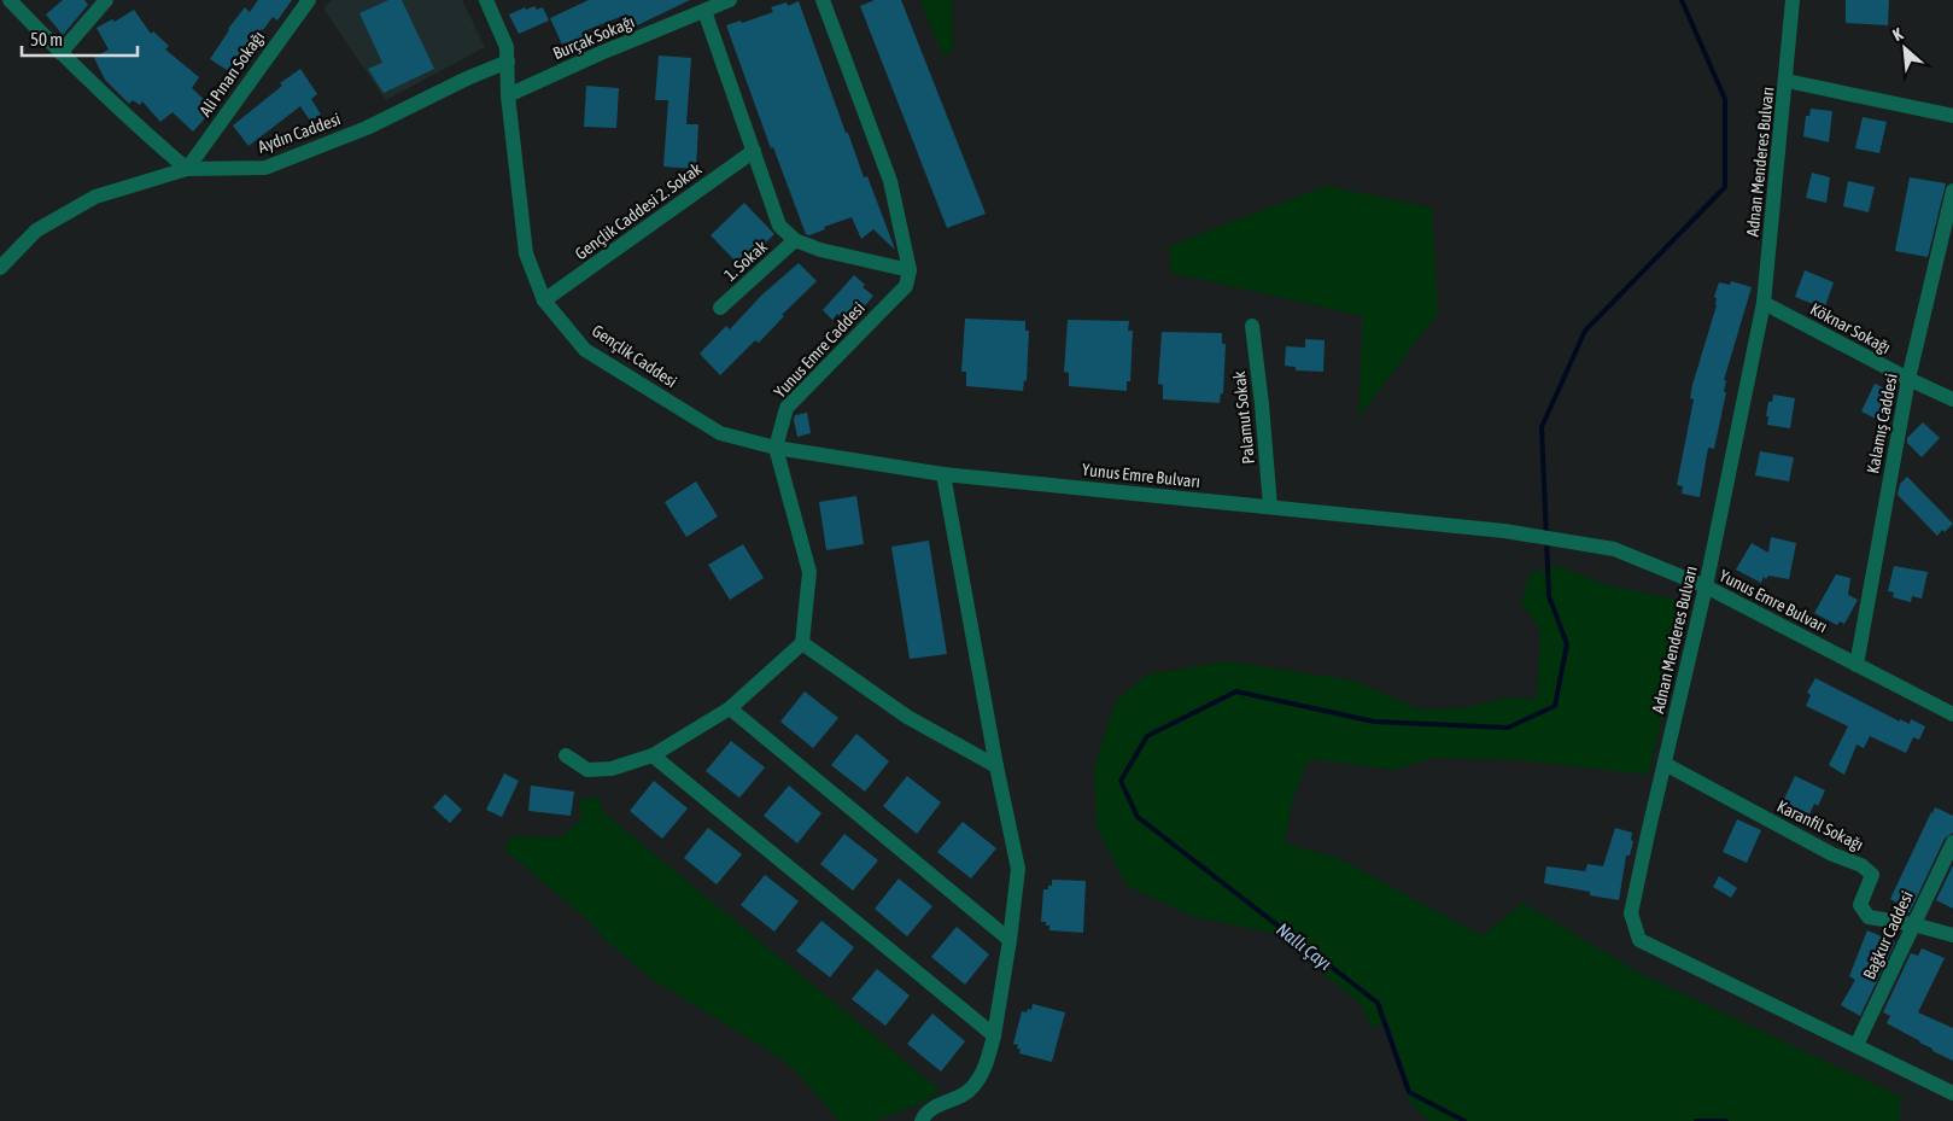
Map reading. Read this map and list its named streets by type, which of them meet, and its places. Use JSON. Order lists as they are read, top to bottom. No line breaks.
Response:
{"streets":{"street":["Burçak Sokağı","Ali Pınarı Sokağı","Aydın Caddesi","Adnan Menderes Bulvarı","Gençlik Caddesi 2. Sokak","1. Sokak","Köknar Sokağı","Yunus Emre Caddesi","Gençlik Caddesi","Palamut Sokak","Kalamış Caddesi","Yunus Emre Bulvarı","Karanfil Sokağı","Bağkur Caddesi"]},"crossings":[["Burçak Sokağı","Gençlik Caddesi"],["Ali Pınarı Sokağı","Aydın Caddesi"],["Aydın Caddesi","Gençlik Caddesi"],["Adnan Menderes Bulvarı","Köknar Sokağı"],["Adnan Menderes Bulvarı","Yunus Emre Bulvarı"],["Adnan Menderes Bulvarı","Karanfil Sokağı"],["Adnan Menderes Bulvarı","Bağkur Caddesi"],["Gençlik Caddesi 2. Sokak","Gençlik Caddesi"],["Köknar Sokağı","Kalamış Caddesi"],["Yunus Emre Caddesi","Gençlik Caddesi"],["Yunus Emre Caddesi","Yunus Emre Bulvarı"],["Gençlik Caddesi","Yunus Emre Bulvarı"],["Palamut Sokak","Yunus Emre Bulvarı"],["Kalamış Caddesi","Yunus Emre Bulvarı"],["Karanfil Sokağı","Bağkur Caddesi"]],"water":["Nallı Çayı"],"scale_bar":"50 m","north":"top left"}
